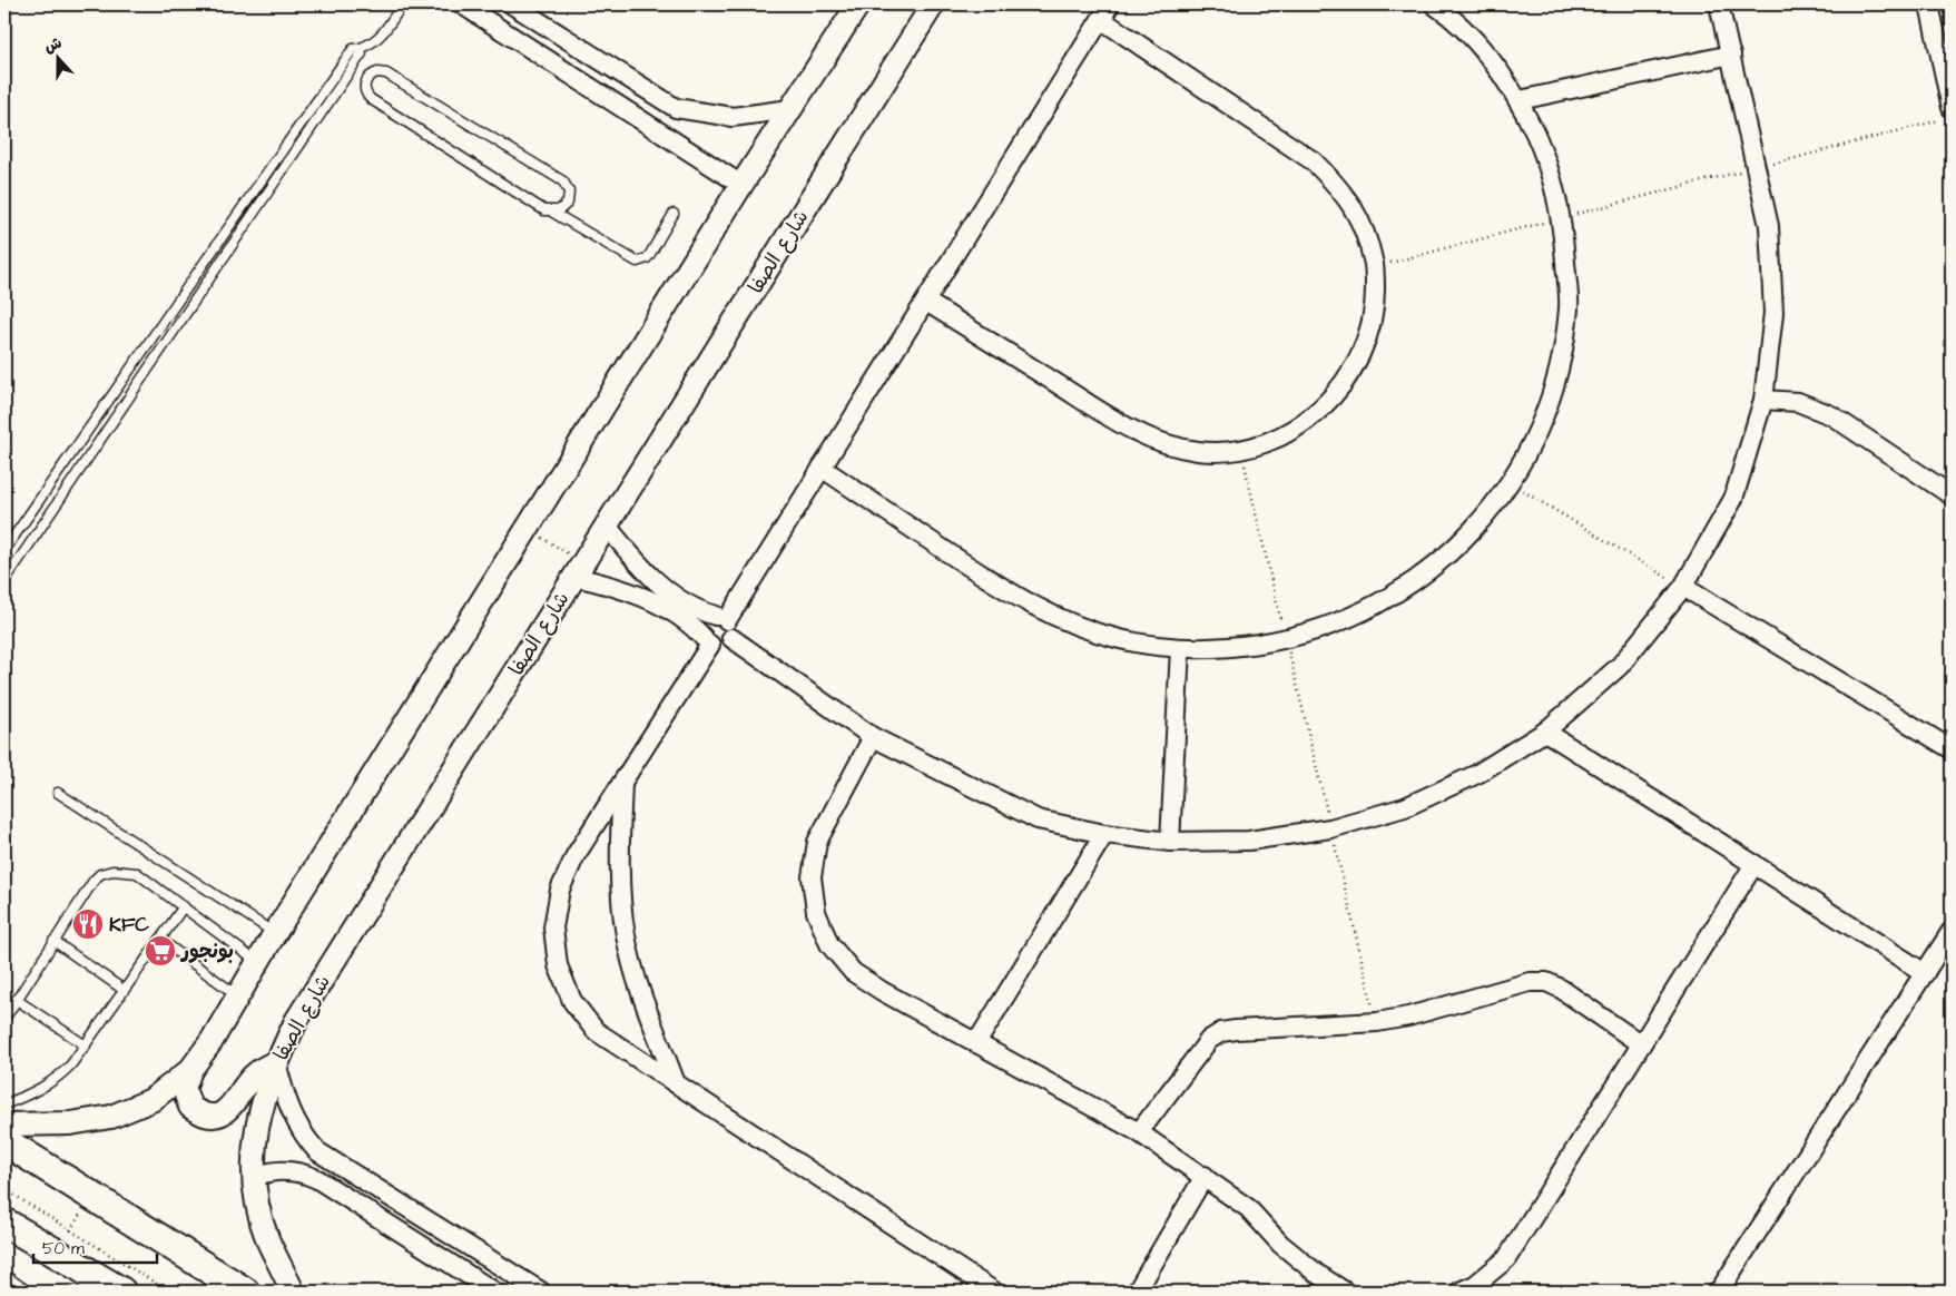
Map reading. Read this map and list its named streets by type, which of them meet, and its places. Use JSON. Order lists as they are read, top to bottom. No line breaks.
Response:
{"streets":{"street":["شارع الصفا"]},"places":{"restaurant":["KFC"],"supermarket":["بونجور"]},"scale_bar":"50 m","north":"top"}
